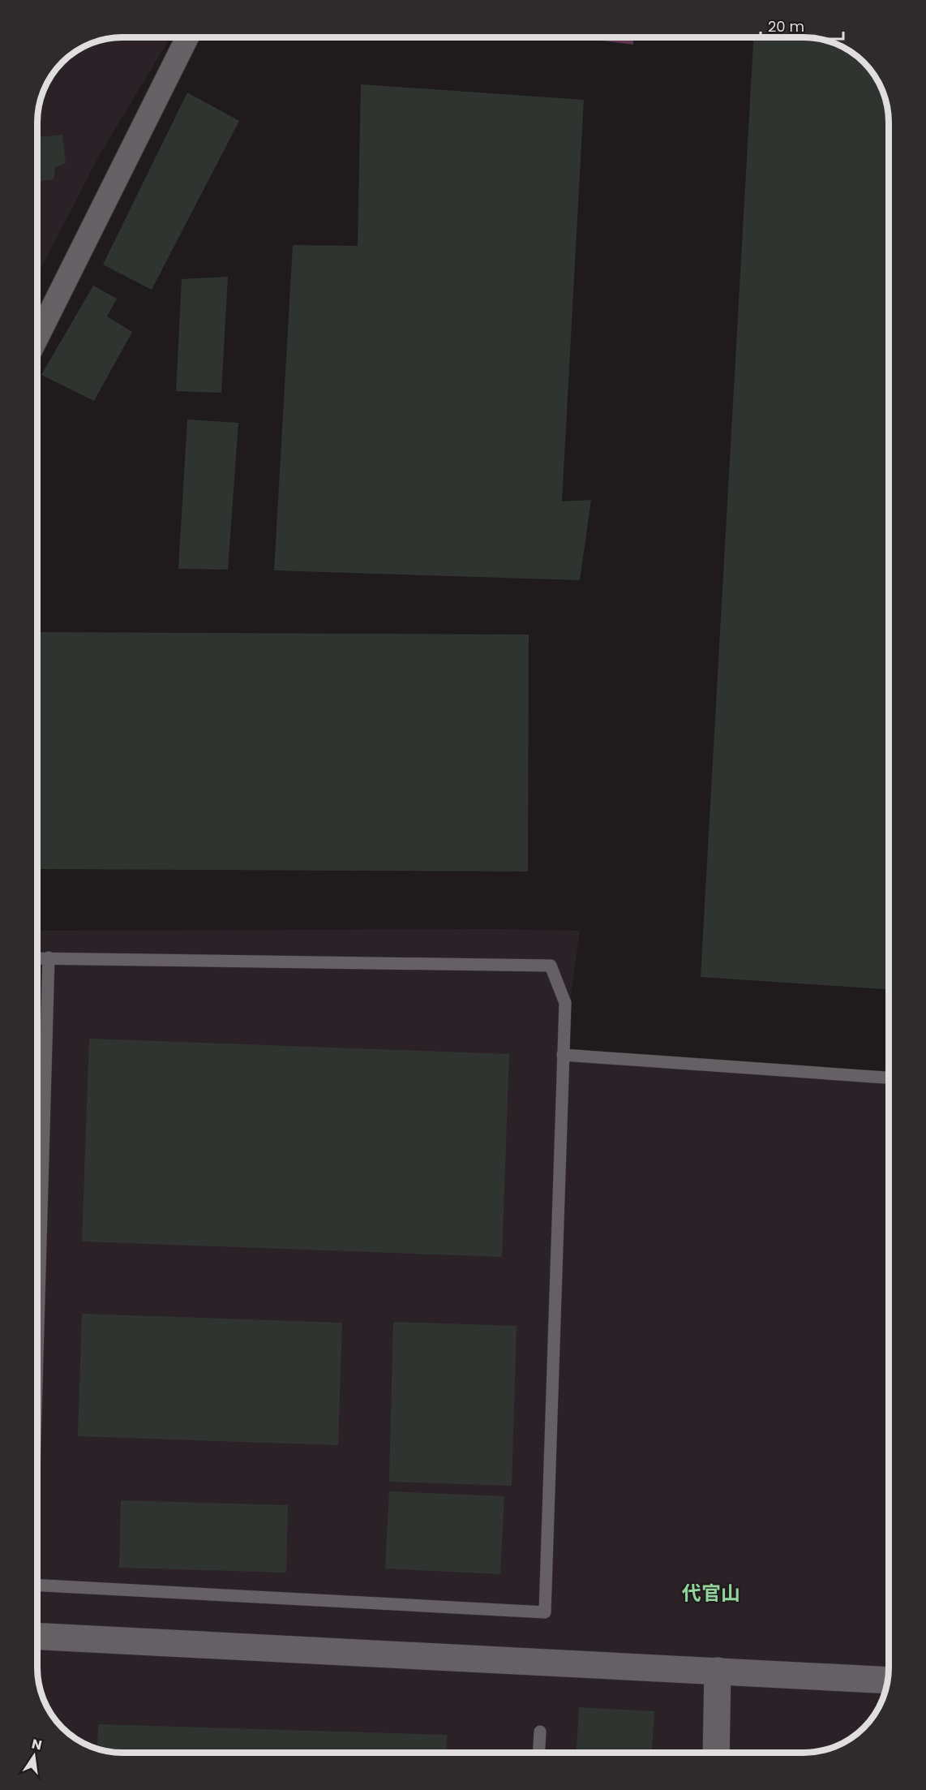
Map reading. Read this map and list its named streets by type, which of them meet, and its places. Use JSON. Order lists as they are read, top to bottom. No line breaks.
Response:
{"districts":["代官山"],"scale_bar":"20 m","north":"top"}
